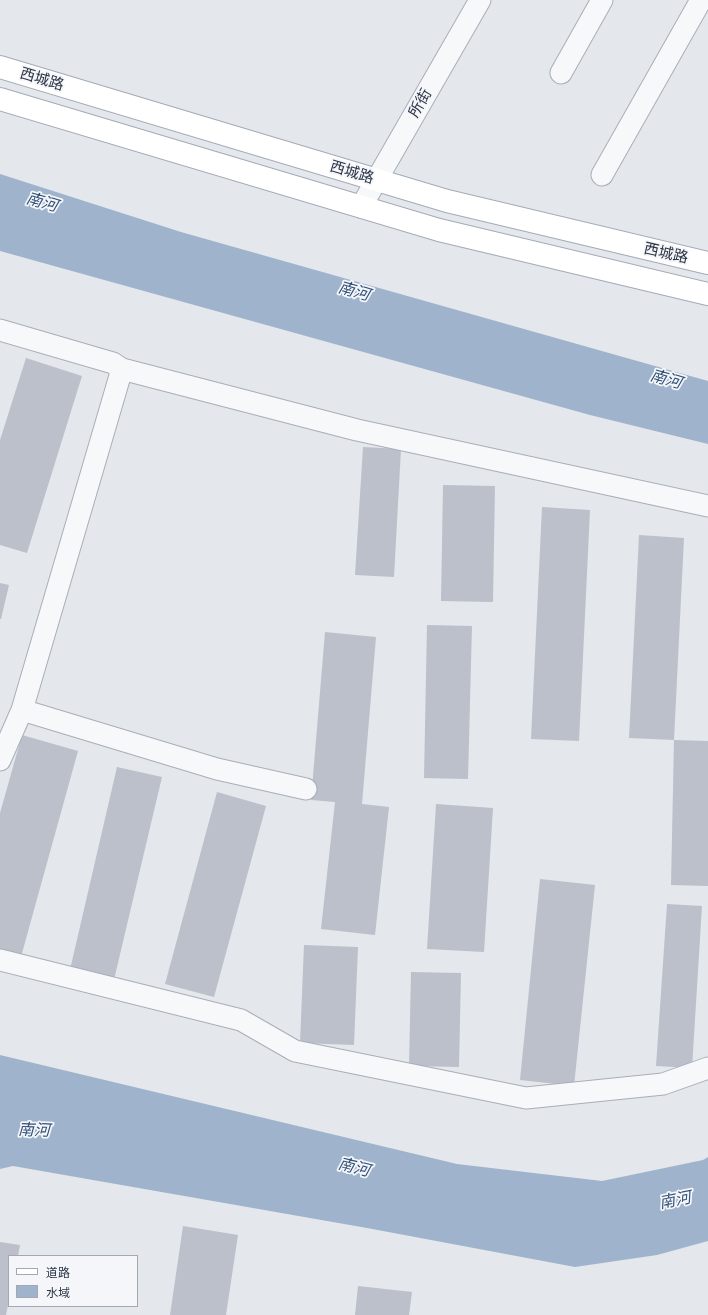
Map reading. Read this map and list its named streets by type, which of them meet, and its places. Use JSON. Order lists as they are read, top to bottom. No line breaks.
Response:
{"streets":{"main road":["西城路"],"street":["所街"]},"crossings":[["西城路","所街"]],"water":["南河"],"legend":["道路","水域"]}
